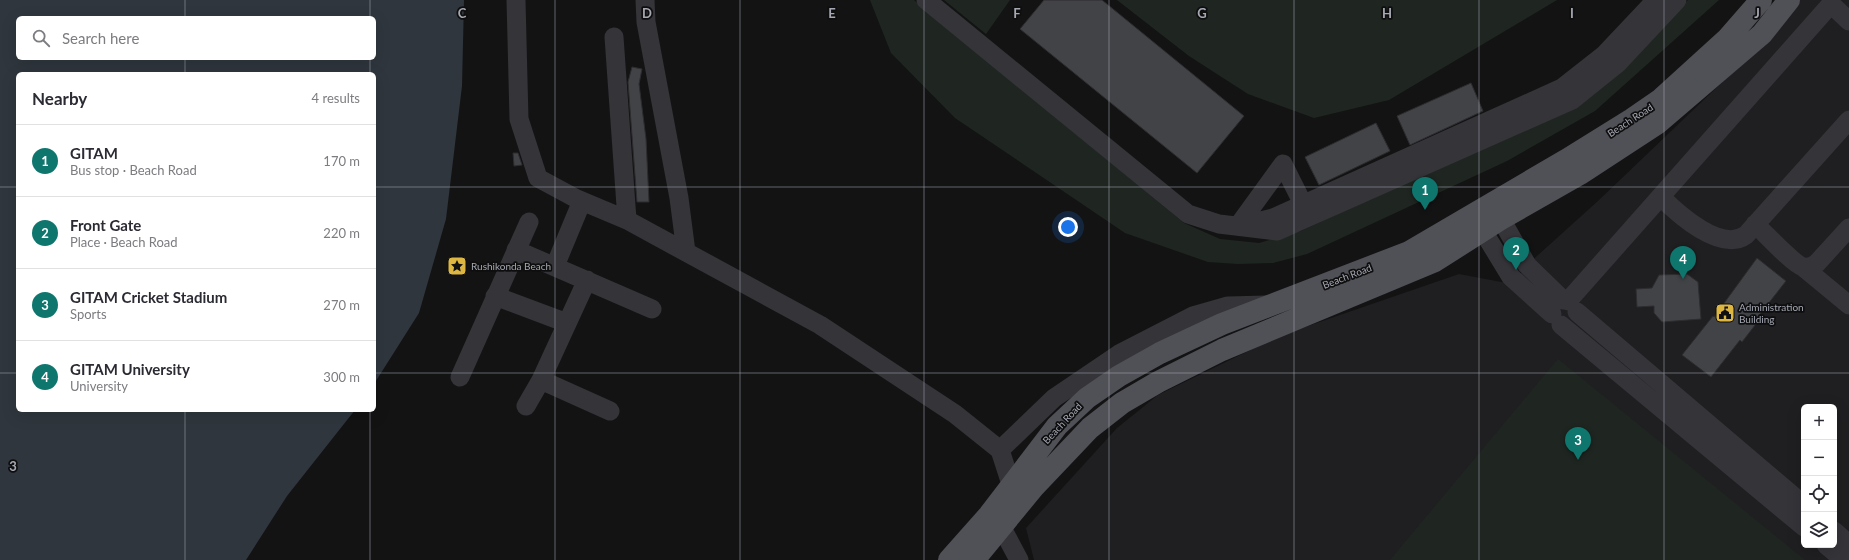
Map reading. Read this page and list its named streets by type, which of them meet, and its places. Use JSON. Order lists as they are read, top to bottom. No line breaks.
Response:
{"streets":{"main road":["Beach Road"]},"places":{"place":["Rushikonda Beach"],"public building":["Administration Building"]},"page":{"search":"Search here","heading":["Nearby","4 results"],"list":[{"mark":"1","name":"GITAM","note":"Bus stop · Beach Road","value":"170 m"},{"mark":"2","name":"Front Gate","note":"Place · Beach Road","value":"220 m"},{"mark":"3","name":"GITAM Cricket Stadium","note":"Sports","value":"270 m"},{"mark":"4","name":"GITAM University","note":"University","value":"300 m"}],"pins":["1","2","4","3"],"map_buttons":["+","−"]},"grid":{"columns":["C","D","E","F","G","H","I","J"],"rows":["3"]}}
